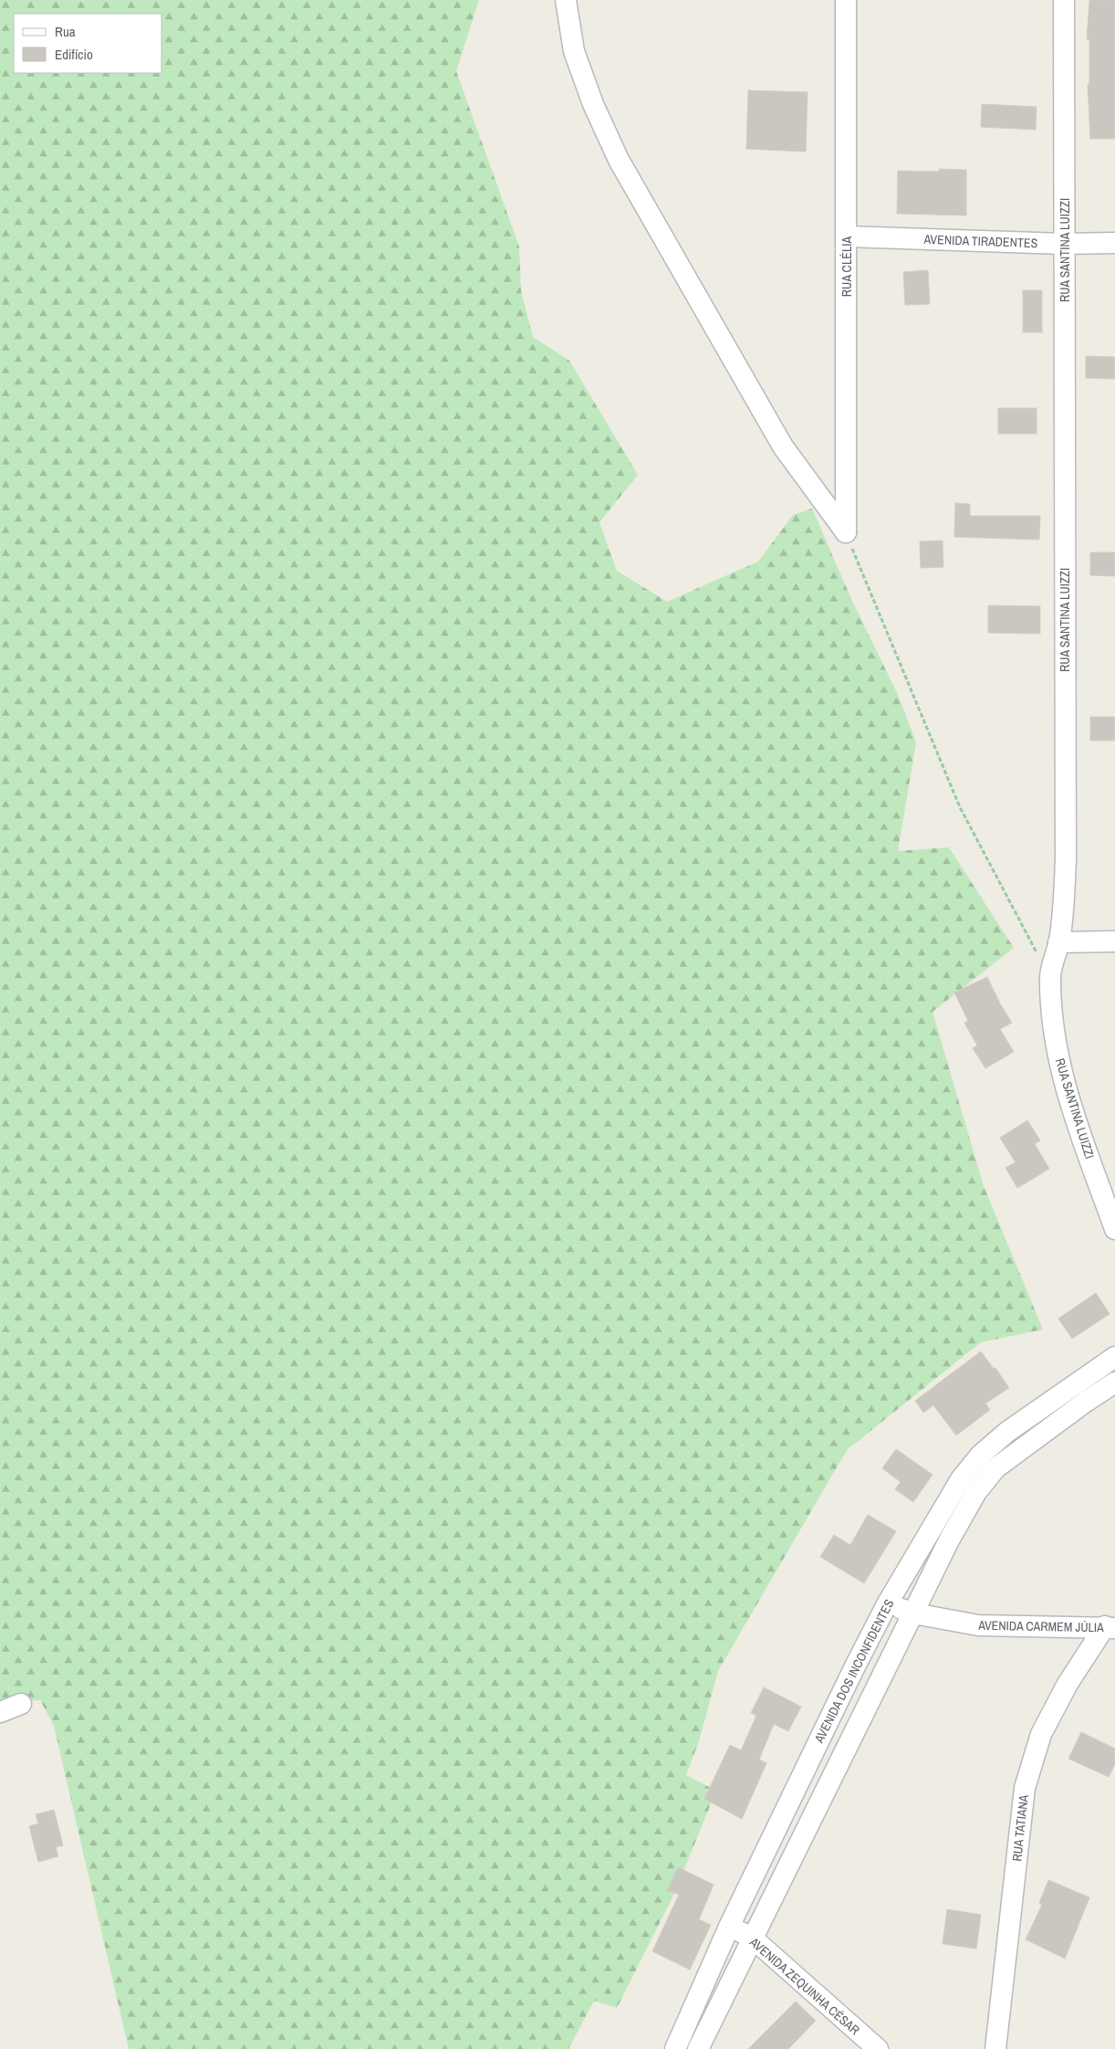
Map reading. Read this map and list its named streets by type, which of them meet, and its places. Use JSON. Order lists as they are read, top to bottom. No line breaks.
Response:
{"streets":{"street":["AVENIDA TIRADENTES","RUA SANTINA LUIZZI","RUA CLÉLIA","AVENIDA CARMEM JÚLIA","AVENIDA DOS INCONFIDENTES","RUA TATIANA","AVENIDA ZEQUINHA CÉSAR"]},"crossings":[["AVENIDA TIRADENTES","RUA SANTINA LUIZZI"],["AVENIDA TIRADENTES","RUA CLÉLIA"],["AVENIDA CARMEM JÚLIA","AVENIDA DOS INCONFIDENTES"],["AVENIDA CARMEM JÚLIA","RUA TATIANA"],["AVENIDA DOS INCONFIDENTES","AVENIDA ZEQUINHA CÉSAR"]],"legend":["Rua","Edifício"]}
